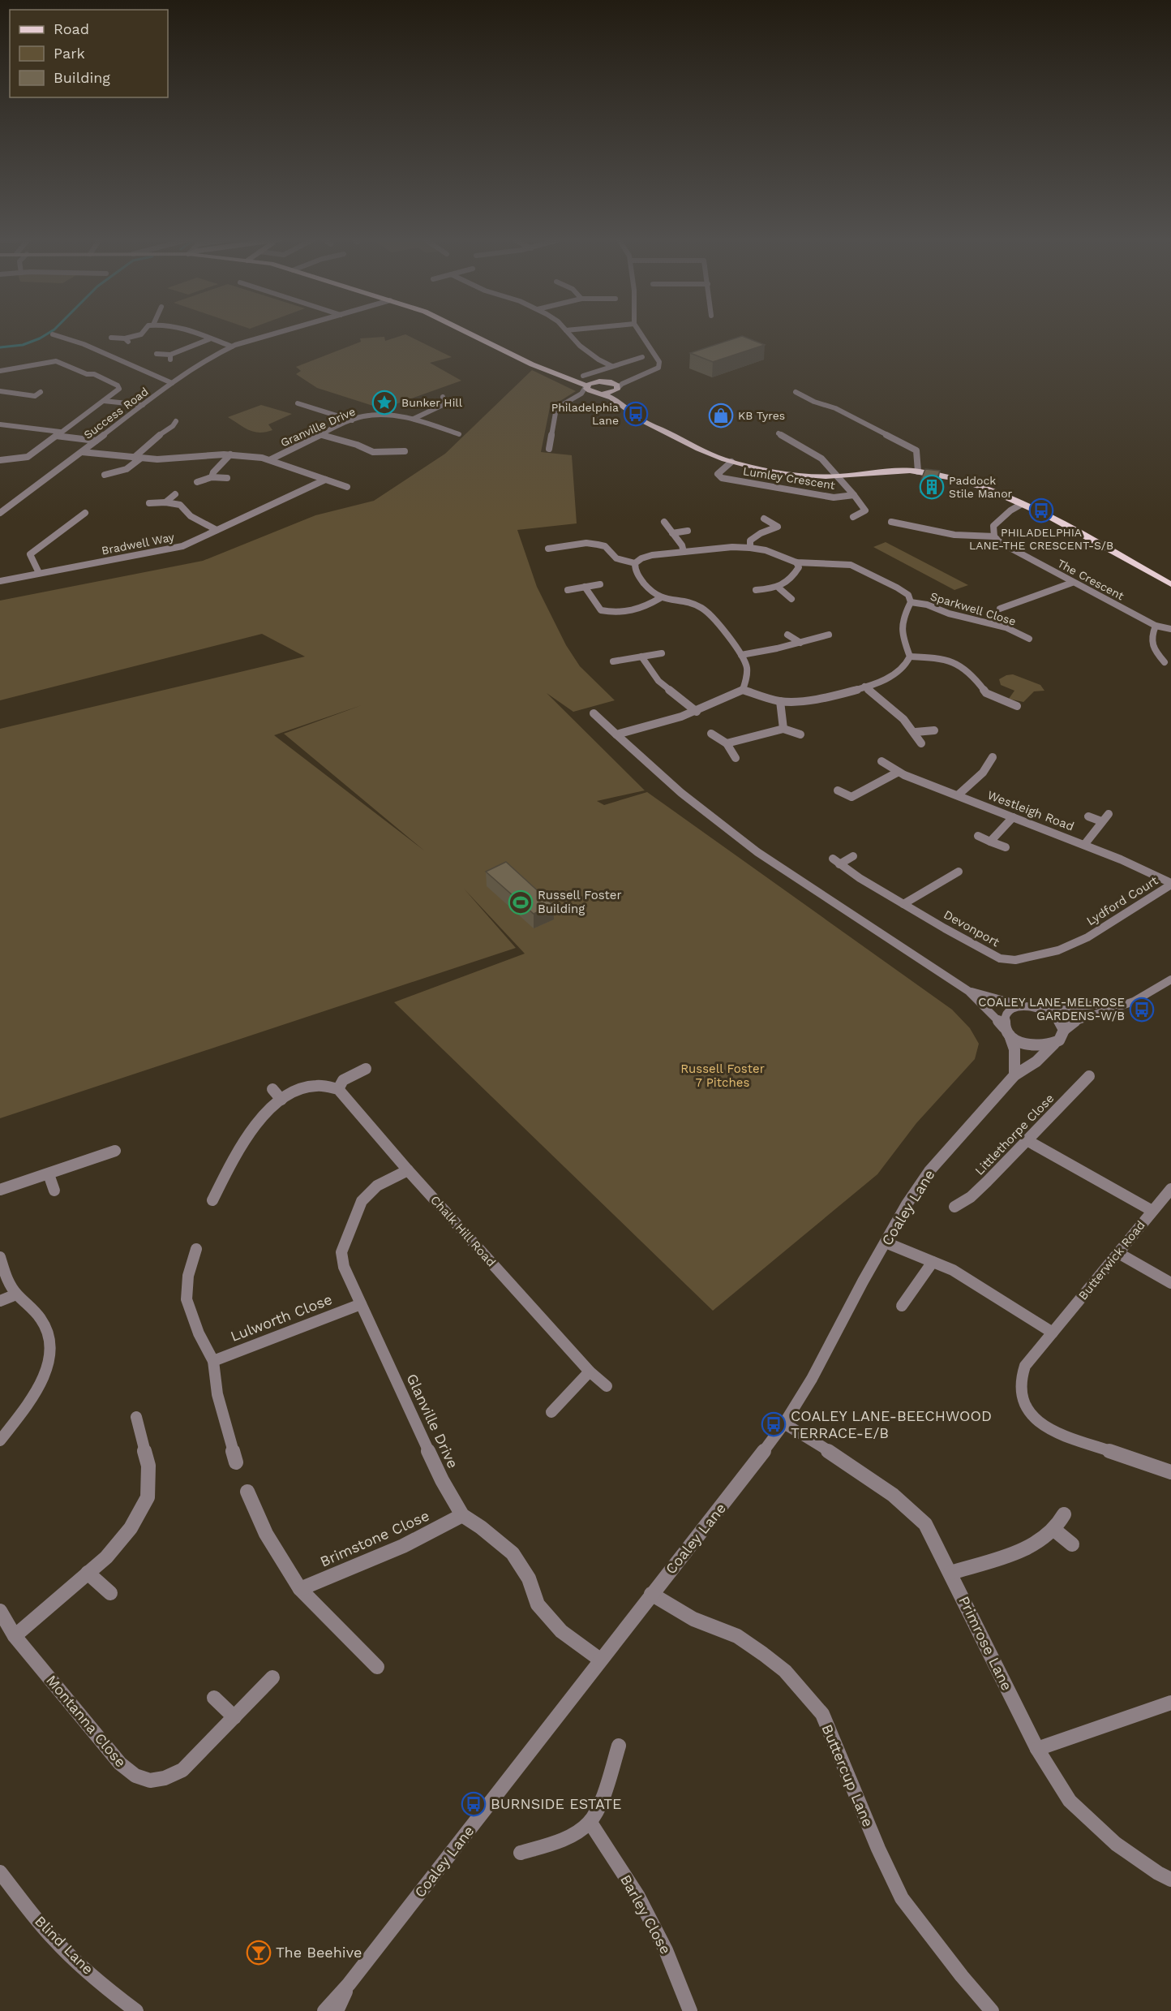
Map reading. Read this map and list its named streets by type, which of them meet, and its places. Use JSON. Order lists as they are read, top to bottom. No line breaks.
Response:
{"streets":{"street":["Success Road","Granville Drive","Lumley Crescent","Bradwell Way","The Crescent","Sparkwell Close","Westleigh Road","Lydford Court","Devonport","Littlethorpe Close","Coaley Lane","Chalk Hill Road","Butterwick Road","Lulworth Close","Glanville Drive","Brimstone Close","Primrose Lane","Montanna Close","Buttercup Lane","Barley Close","Blind Lane"]},"crossings":[["Westleigh Road","Lydford Court"],["Lydford Court","Devonport"],["Coaley Lane","Glanville Drive"],["Coaley Lane","Primrose Lane"],["Coaley Lane","Buttercup Lane"],["Chalk Hill Road","Glanville Drive"],["Lulworth Close","Glanville Drive"],["Glanville Drive","Brimstone Close"]],"parks":["Russell Foster 7 Pitches"],"places":{"place":["Bunker Hill"],"bus stop":["Philadelphia Lane","PHILADELPHIA LANE-THE CRESCENT-S/B","COALEY LANE-MELROSE GARDENS-W/B","COALEY LANE-BEECHWOOD TERRACE-E/B","BURNSIDE ESTATE"],"shop":["KB Tyres"],"building":["Paddock Stile Manor"],"sports":["Russell Foster Building"],"bar":["The Beehive"]},"legend":["Road","Park","Building"]}
